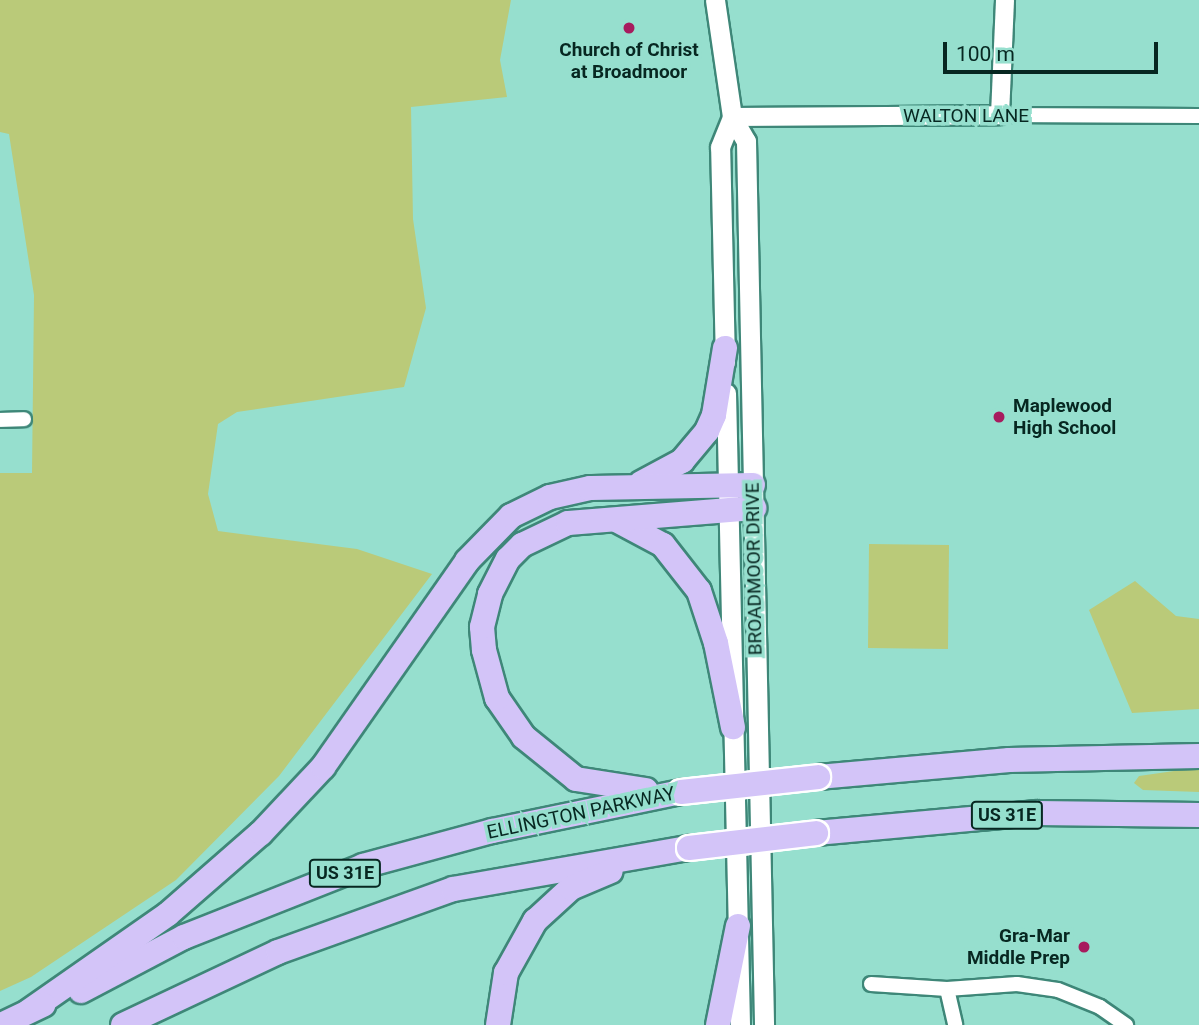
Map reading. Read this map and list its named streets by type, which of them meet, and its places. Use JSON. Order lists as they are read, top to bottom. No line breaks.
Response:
{"streets":{"highway":["ELLINGTON PARKWAY","US 31E"],"main road":["BROADMOOR DRIVE"],"street":["WALTON LANE"]},"crossings":[["WALTON LANE","BROADMOOR DRIVE"]],"places":["Church of Christ at Broadmoor","Maplewood High School","Gra-Mar Middle Prep"],"scale_bar":"100 m"}
